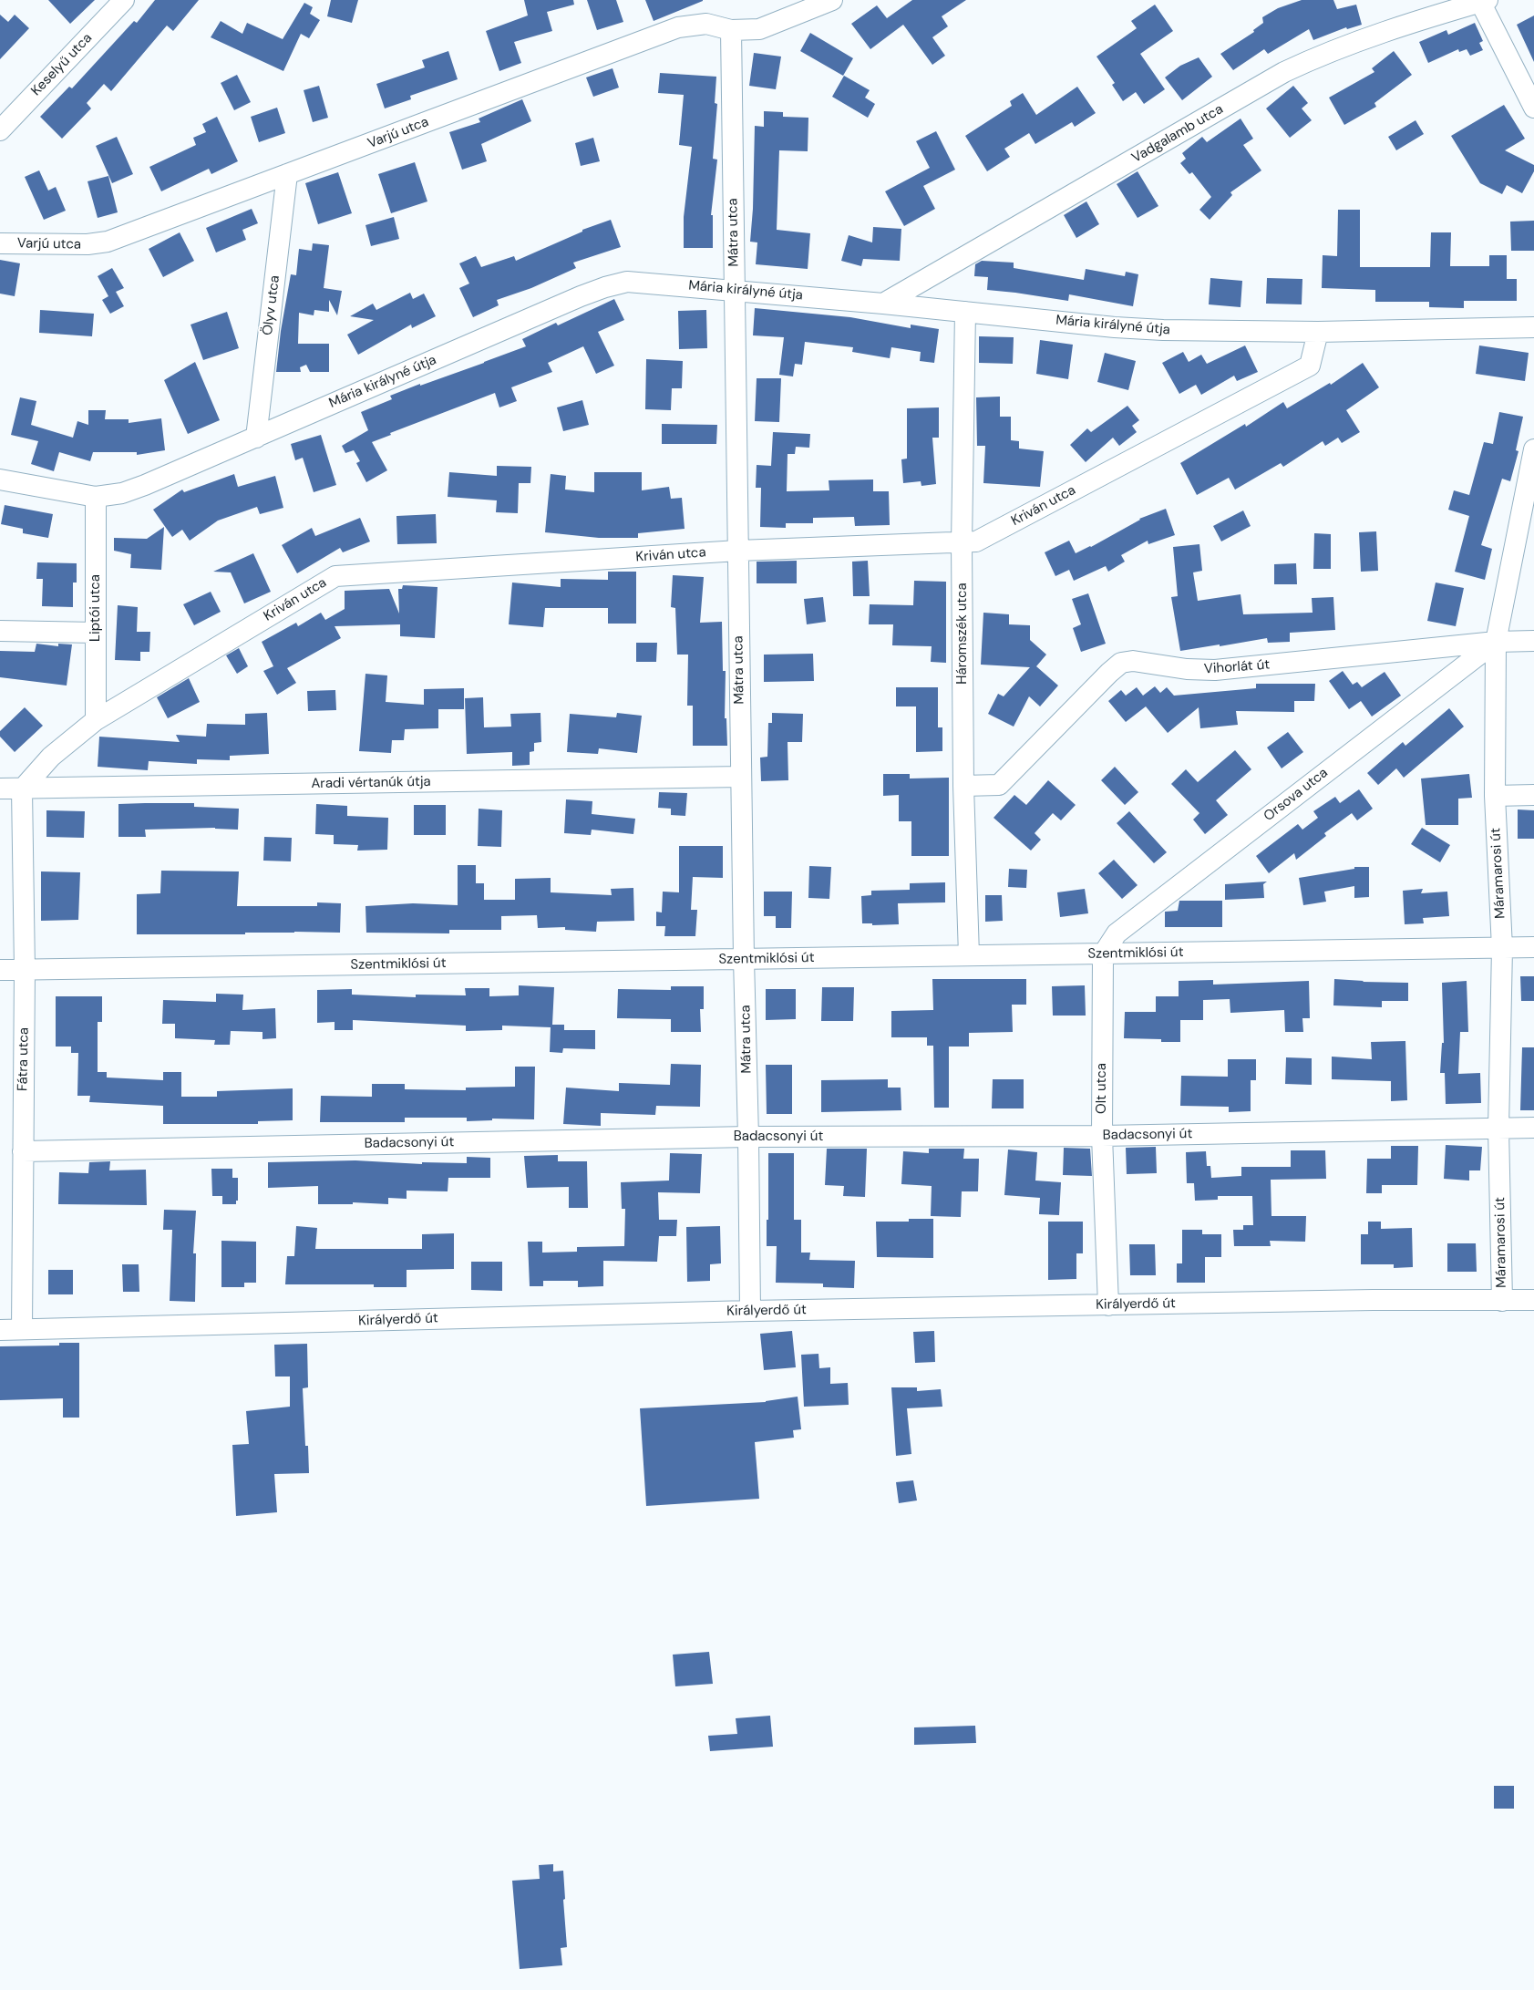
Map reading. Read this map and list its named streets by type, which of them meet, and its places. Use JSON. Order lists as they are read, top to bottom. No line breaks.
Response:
{"streets":{"street":["Keselyű utca","Varjú utca","Vadgalamb utca","Mátra utca","Mária királyné útja","Ölyv utca","Kriván utca","Liptói utca","Háromszék utca","Vihorlát út","Aradi vértanúk útja","Orsova utca","Máramarosi út","Szentmiklósi út","Fátra utca","Olt utca","Badacsonyi út","Királyerdő út"]},"crossings":[["Varjú utca","Mátra utca"],["Varjú utca","Ölyv utca"],["Vadgalamb utca","Mária királyné útja"],["Mátra utca","Mária királyné útja"],["Mátra utca","Kriván utca"],["Mátra utca","Aradi vértanúk útja"],["Mátra utca","Szentmiklósi út"],["Mátra utca","Badacsonyi út"],["Mátra utca","Királyerdő út"],["Mária királyné útja","Ölyv utca"],["Mária királyné útja","Kriván utca"],["Mária királyné útja","Liptói utca"],["Mária királyné útja","Háromszék utca"],["Kriván utca","Liptói utca"],["Kriván utca","Háromszék utca"],["Kriván utca","Aradi vértanúk útja"],["Kriván utca","Fátra utca"],["Háromszék utca","Vihorlát út"],["Háromszék utca","Szentmiklósi út"],["Vihorlát út","Orsova utca"],["Vihorlát út","Máramarosi út"],["Aradi vértanúk útja","Fátra utca"],["Orsova utca","Máramarosi út"],["Orsova utca","Szentmiklósi út"],["Orsova utca","Olt utca"],["Máramarosi út","Szentmiklósi út"],["Máramarosi út","Badacsonyi út"],["Máramarosi út","Királyerdő út"],["Szentmiklósi út","Fátra utca"],["Szentmiklósi út","Olt utca"],["Fátra utca","Badacsonyi út"],["Fátra utca","Királyerdő út"],["Olt utca","Badacsonyi út"],["Olt utca","Királyerdő út"]]}
